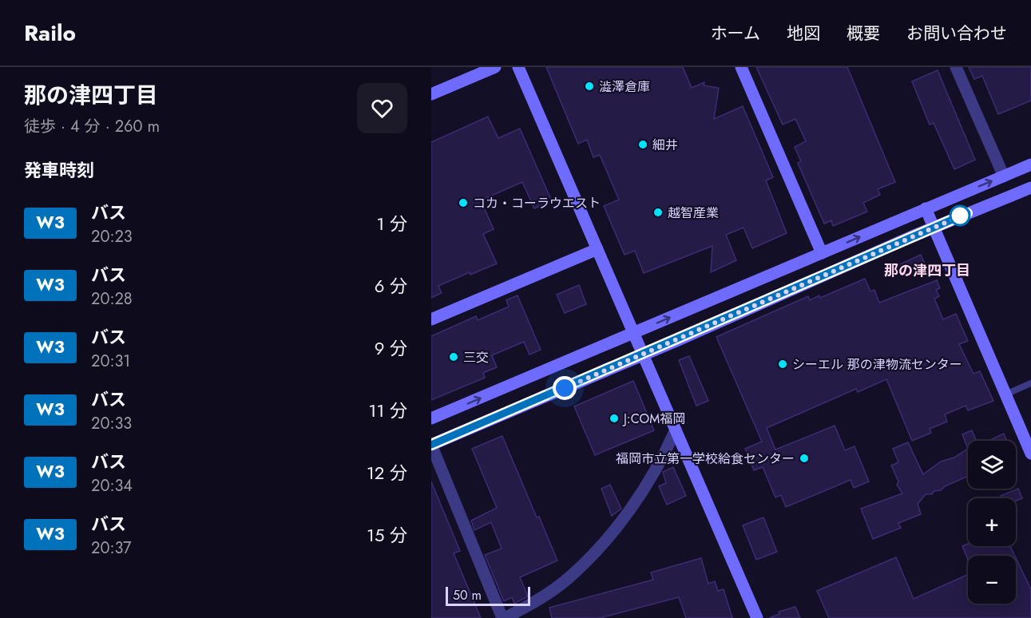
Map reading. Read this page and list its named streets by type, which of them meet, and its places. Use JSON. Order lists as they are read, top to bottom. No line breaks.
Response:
{"districts":["那の津四丁目"],"places":["澁澤倉庫","細井","コカ・コーラウエスト","越智産業","三交","シーエル 那の津物流センター","J:COM福岡","福岡市立第一学校給食センター"],"lines":["bus line W3"],"scale_bar":"50 m","page":{"header":"Railo","nav":["ホーム","地図","概要","お問い合わせ"],"heading":[["那の津四丁目","徒歩 · 4 分 · 260 m"],"発車時刻"],"list":[{"mark":"W3","name":"バス","note":"20:23","value":"1 分"},{"mark":"W3","name":"バス","note":"20:28","value":"6 分"},{"mark":"W3","name":"バス","note":"20:31","value":"9 分"},{"mark":"W3","name":"バス","note":"20:33","value":"11 分"},{"mark":"W3","name":"バス","note":"20:34","value":"12 分"},{"mark":"W3","name":"バス","note":"20:37","value":"15 分"}],"map_buttons":["+","−"],"scale":"50 m"}}
